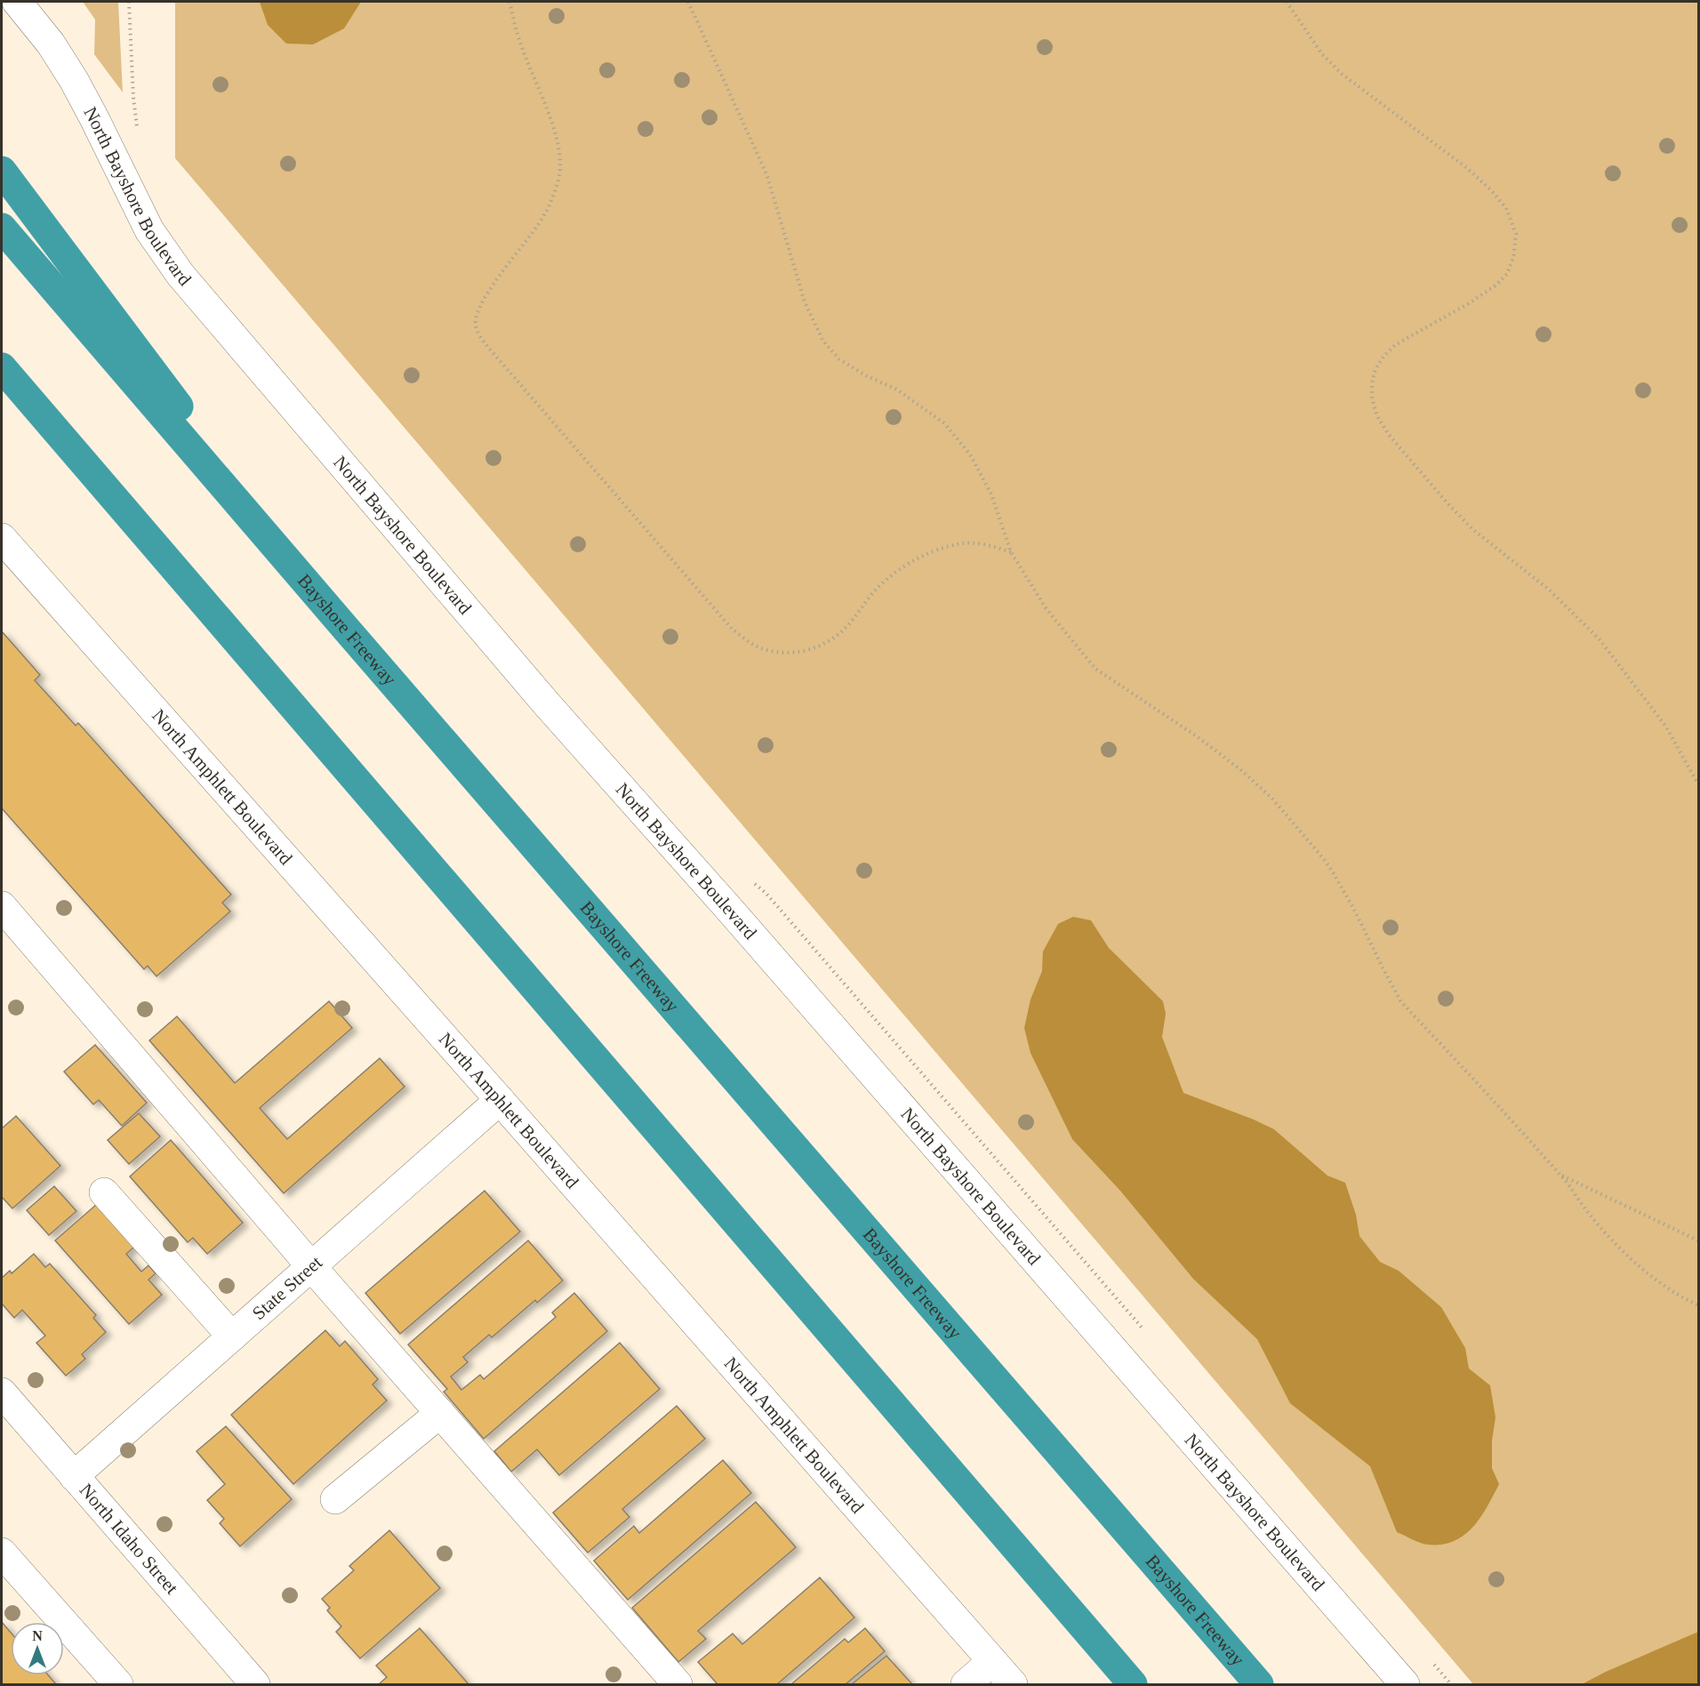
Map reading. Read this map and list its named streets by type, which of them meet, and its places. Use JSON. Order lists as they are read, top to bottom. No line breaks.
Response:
{"streets":{"highway":["Bayshore Freeway"],"street":["North Bayshore Boulevard","North Amphlett Boulevard","State Street","North Idaho Street"]},"crossings":[["North Amphlett Boulevard","State Street"],["State Street","North Idaho Street"]],"north":"top"}
